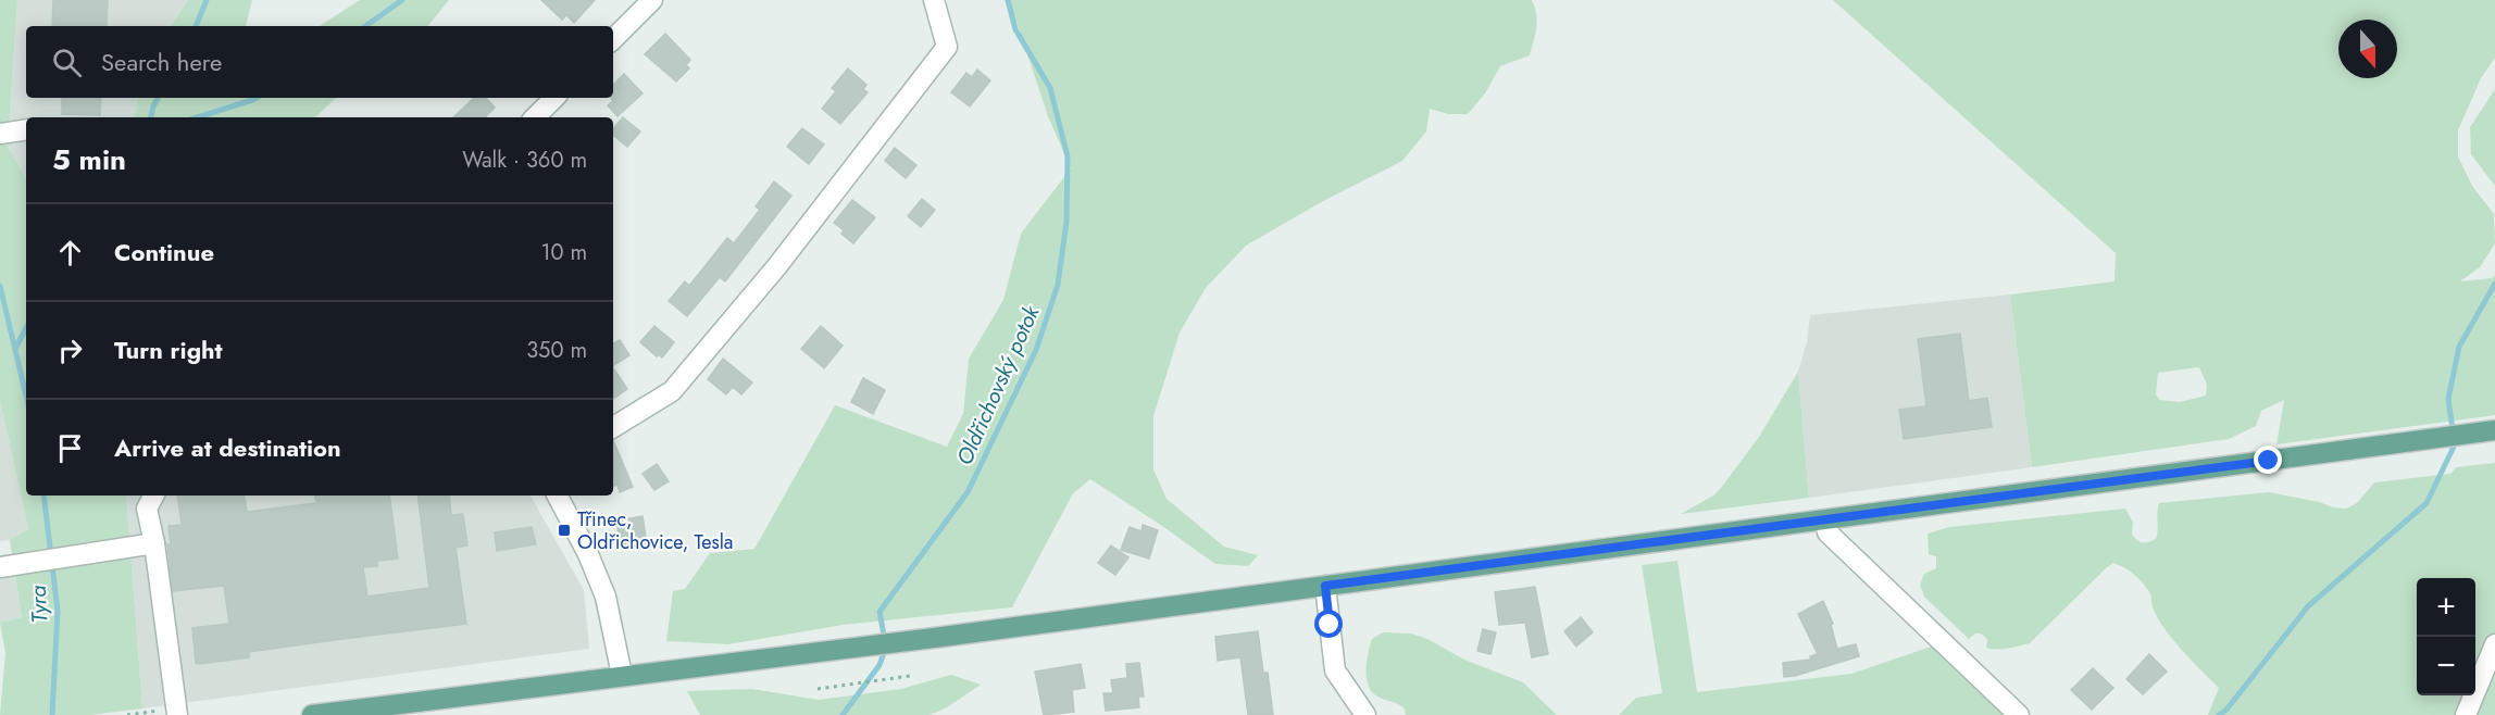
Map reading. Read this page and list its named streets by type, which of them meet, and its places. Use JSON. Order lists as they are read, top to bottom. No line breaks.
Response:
{"water":["Oldřichovský potok","Tyra"],"places":{"transit":["Třinec, Oldřichovice, Tesla"]},"north":"bottom","page":{"search":"Search here","heading":["5 min","Walk · 360 m"],"list":[["Continue","10 m"],["Turn right","350 m"],"Arrive at destination"],"map_buttons":["+","−"]}}
